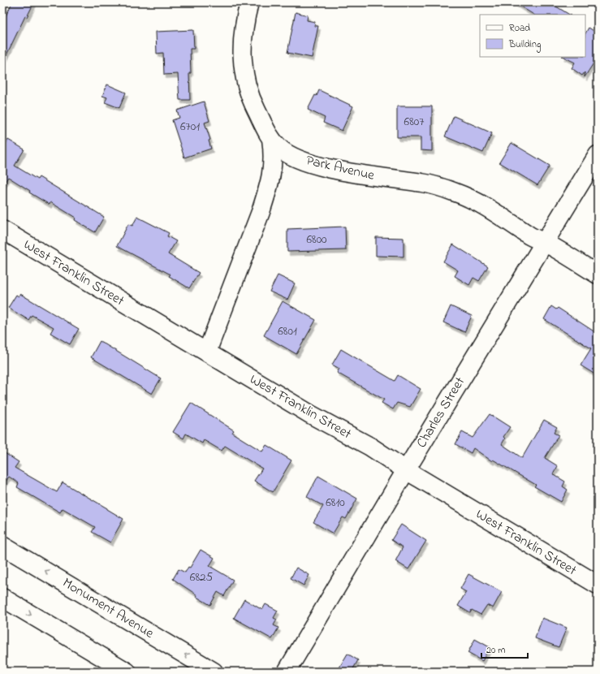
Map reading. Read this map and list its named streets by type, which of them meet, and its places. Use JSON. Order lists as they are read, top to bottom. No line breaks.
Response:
{"streets":{"street":["Park Avenue","West Franklin Street","Charles Street","Monument Avenue"]},"crossings":[["Park Avenue","Charles Street"],["West Franklin Street","Charles Street"]],"house_numbers":["6807","6701","6800","6801","6810","6825"],"legend":["Road","Building"],"scale_bar":"20 m"}
